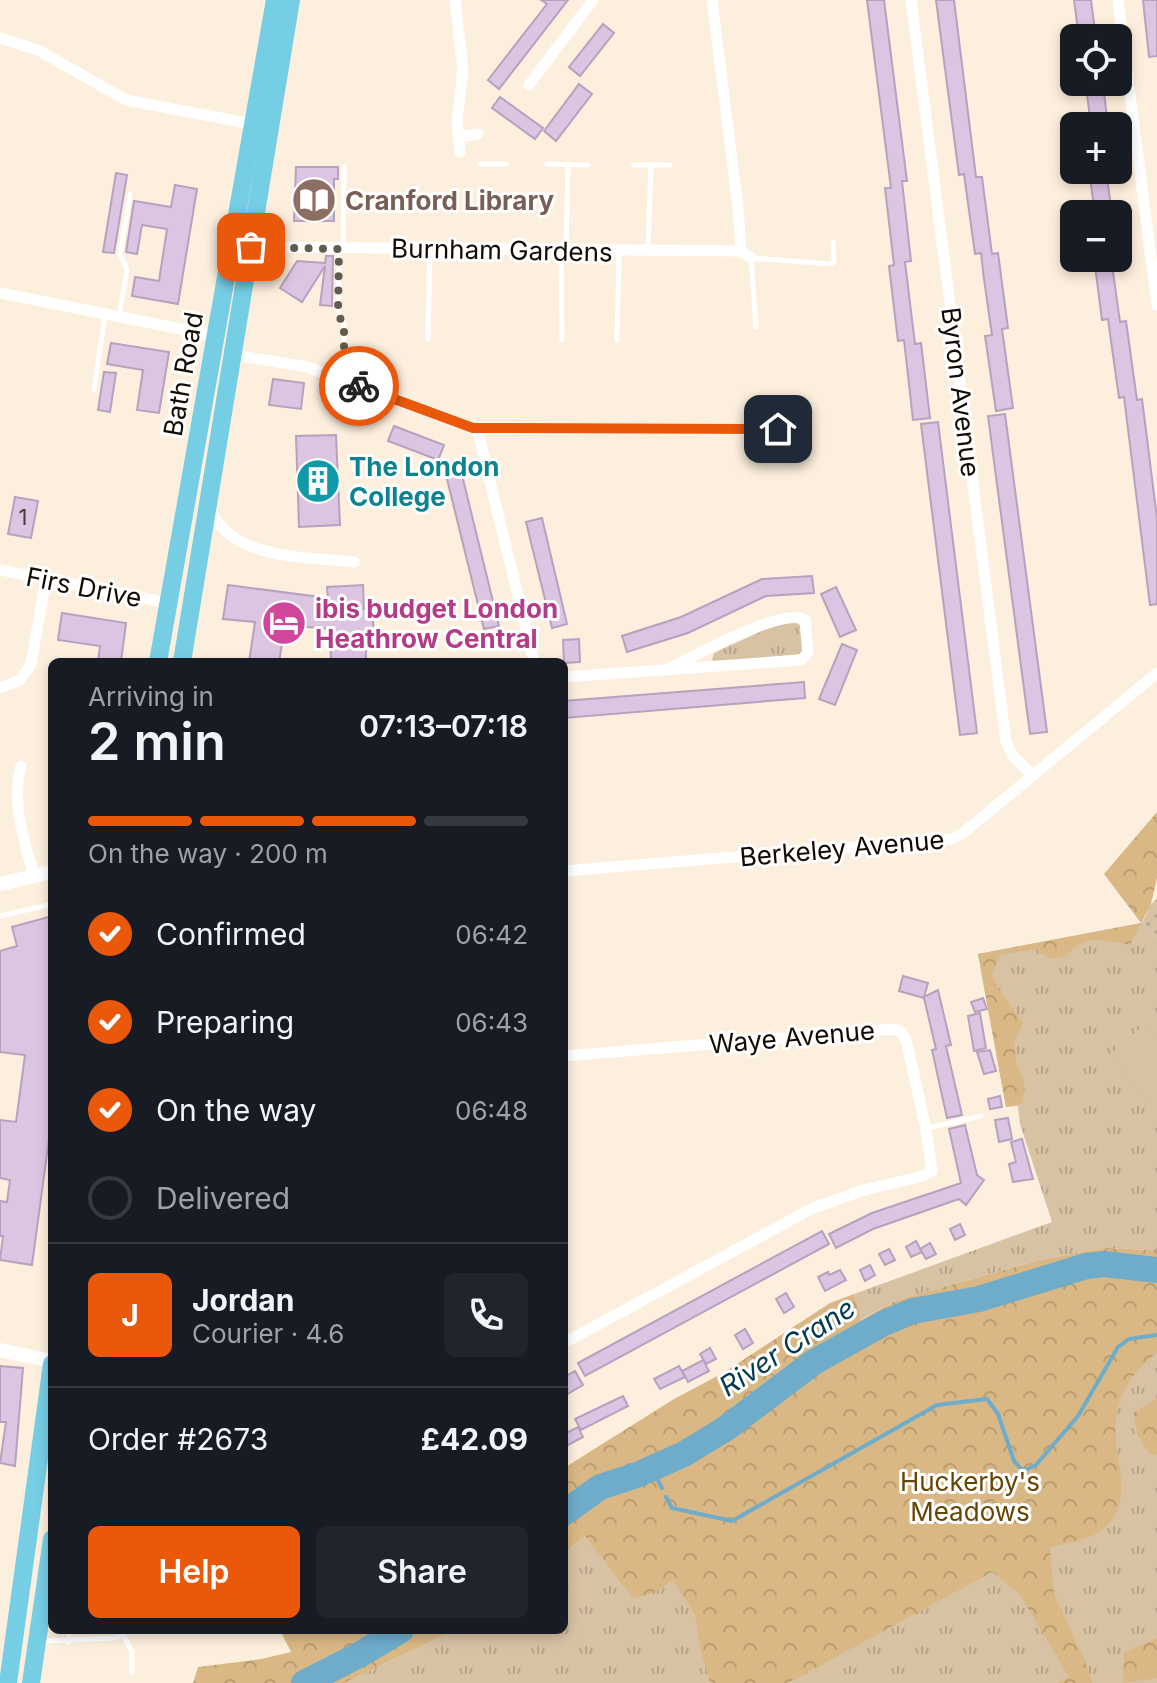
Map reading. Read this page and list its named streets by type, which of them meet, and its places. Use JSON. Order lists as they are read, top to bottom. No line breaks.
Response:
{"streets":{"highway":["Bath Road"],"street":["Burnham Gardens","Byron Avenue","Firs Drive","Berkeley Avenue","Waye Avenue"]},"crossings":[["Burnham Gardens","Bath Road"],["Bath Road","Firs Drive"],["Byron Avenue","Berkeley Avenue"]],"water":["River Crane"],"parks":["Huckerby's Meadows"],"places":{"library":["Cranford Library"],"building":["The London College"],"hotel":["ibis budget London Heathrow Central"]},"house_numbers":["1"],"page":{"map_buttons":["+","−"],"heading":["2 min","Arriving in","07:13–07:18"],"panel":["Jordan","Courier · 4.6","Order #2673","£42.09"],"bar":"On the way · 200 m","list":[["Confirmed","06:42"],["Preparing","06:43"],["On the way","06:48"],"Delivered"],"round":"J","buttons":["Help","Share"]}}
